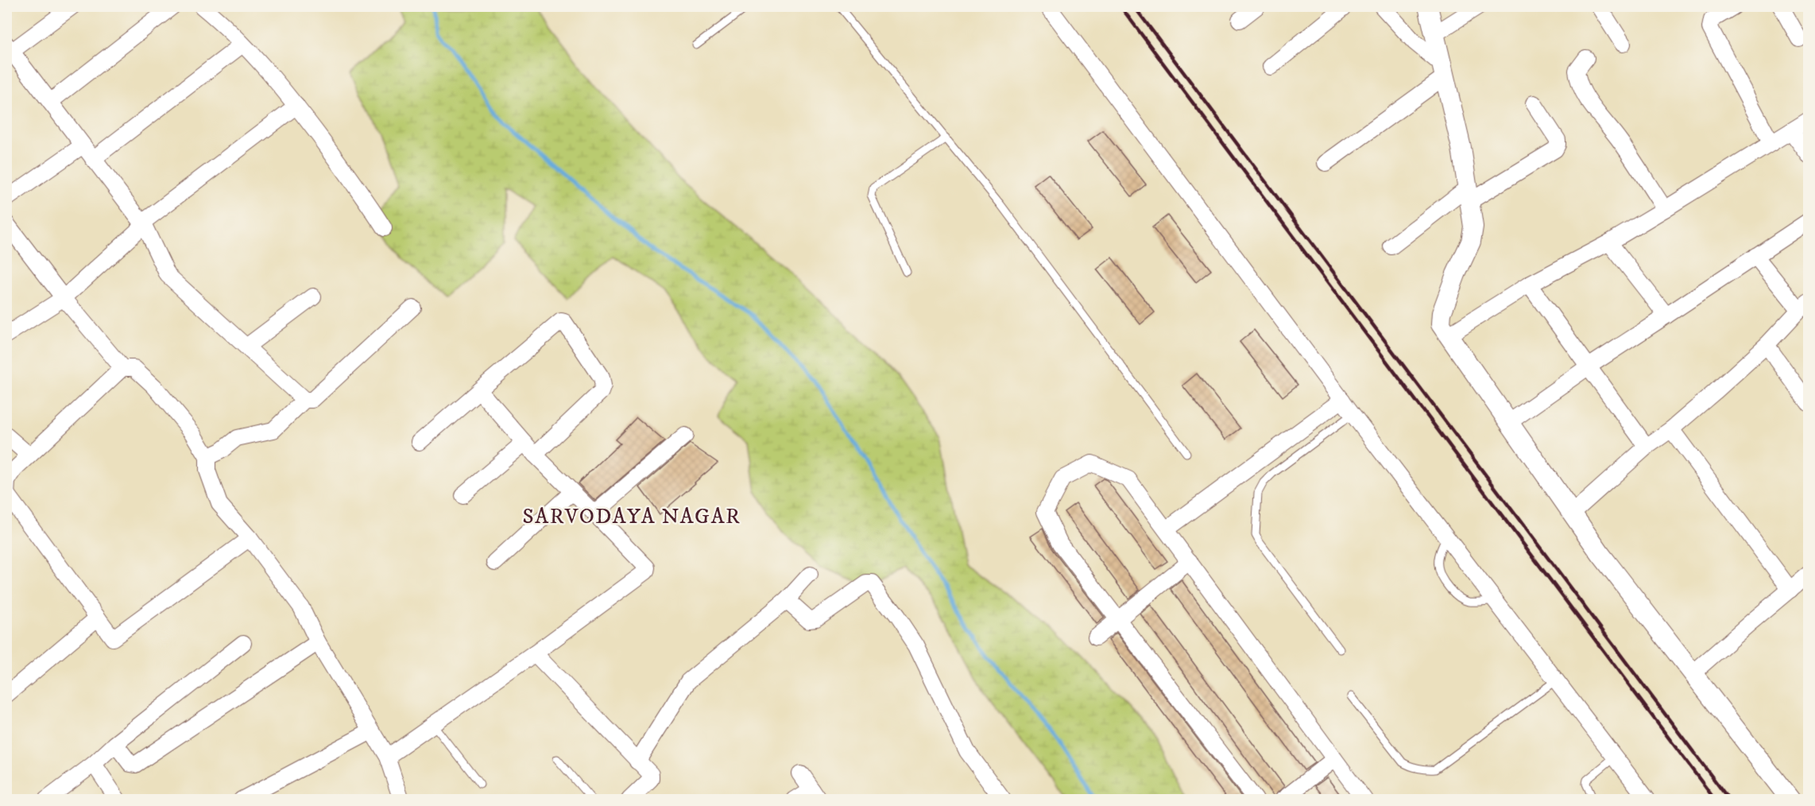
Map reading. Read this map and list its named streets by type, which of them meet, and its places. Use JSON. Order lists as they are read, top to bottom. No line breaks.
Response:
{"districts":["SARVODAYA NAGAR"]}
